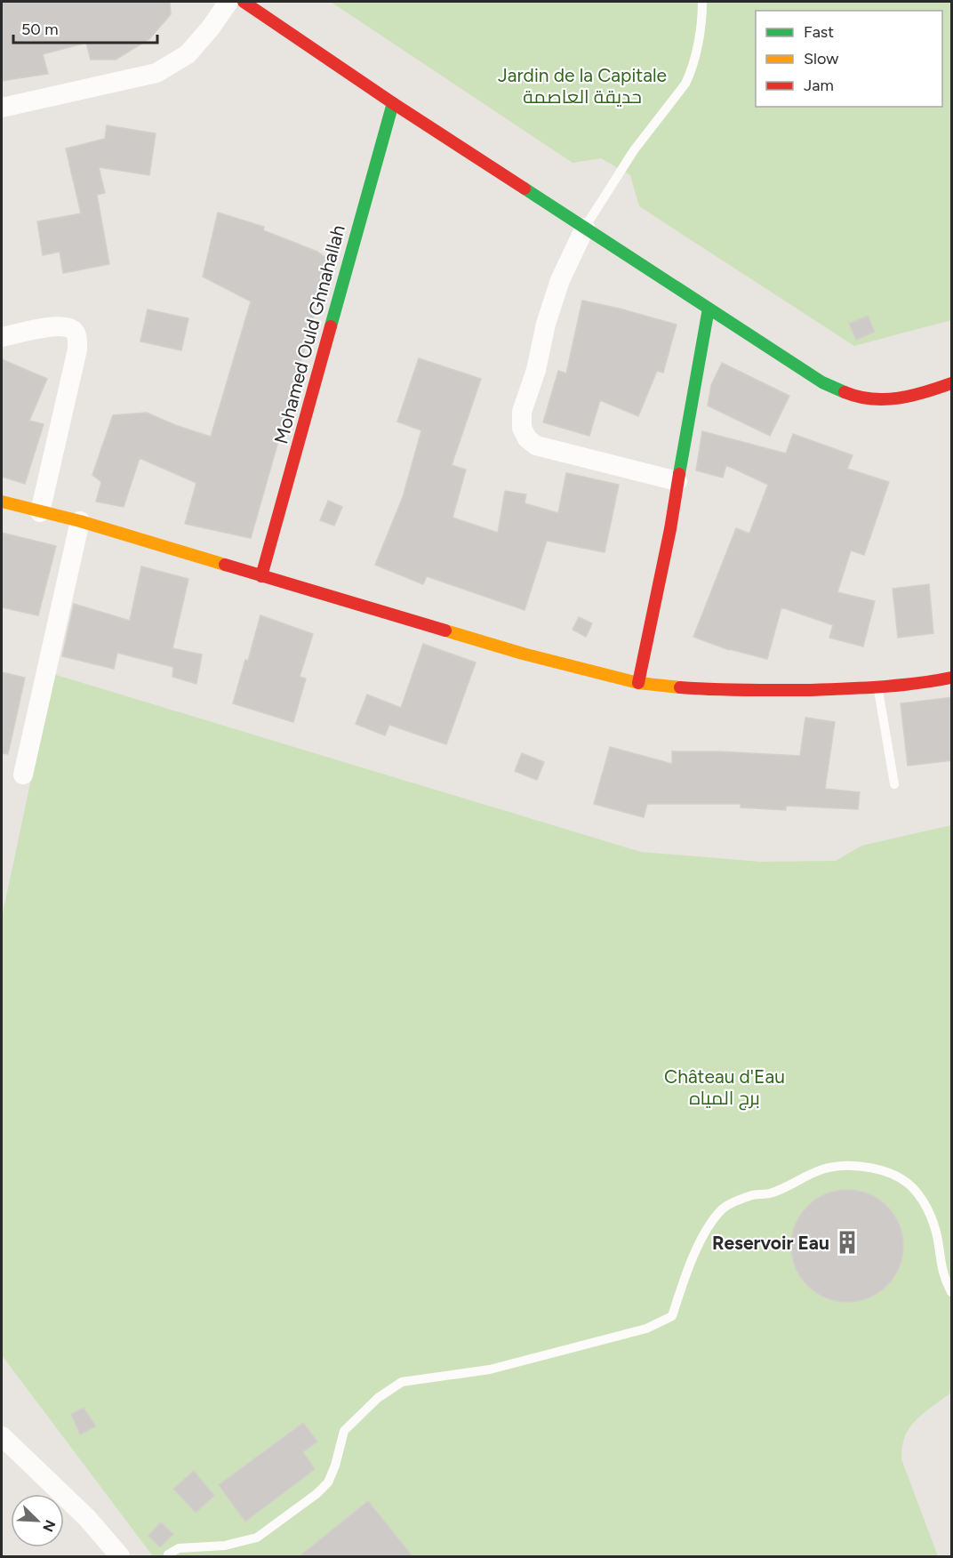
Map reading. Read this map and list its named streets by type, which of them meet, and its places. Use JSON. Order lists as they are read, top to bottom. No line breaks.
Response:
{"streets":{"street":["Mohamed Ould Ghnahallah"]},"parks":["Jardin de la Capitale حديقة العاصمة","Château d'Eau برج المياه"],"places":{"building":["Reservoir Eau"]},"legend":["Fast","Slow","Jam"],"scale_bar":"50 m","north":"bottom right"}
